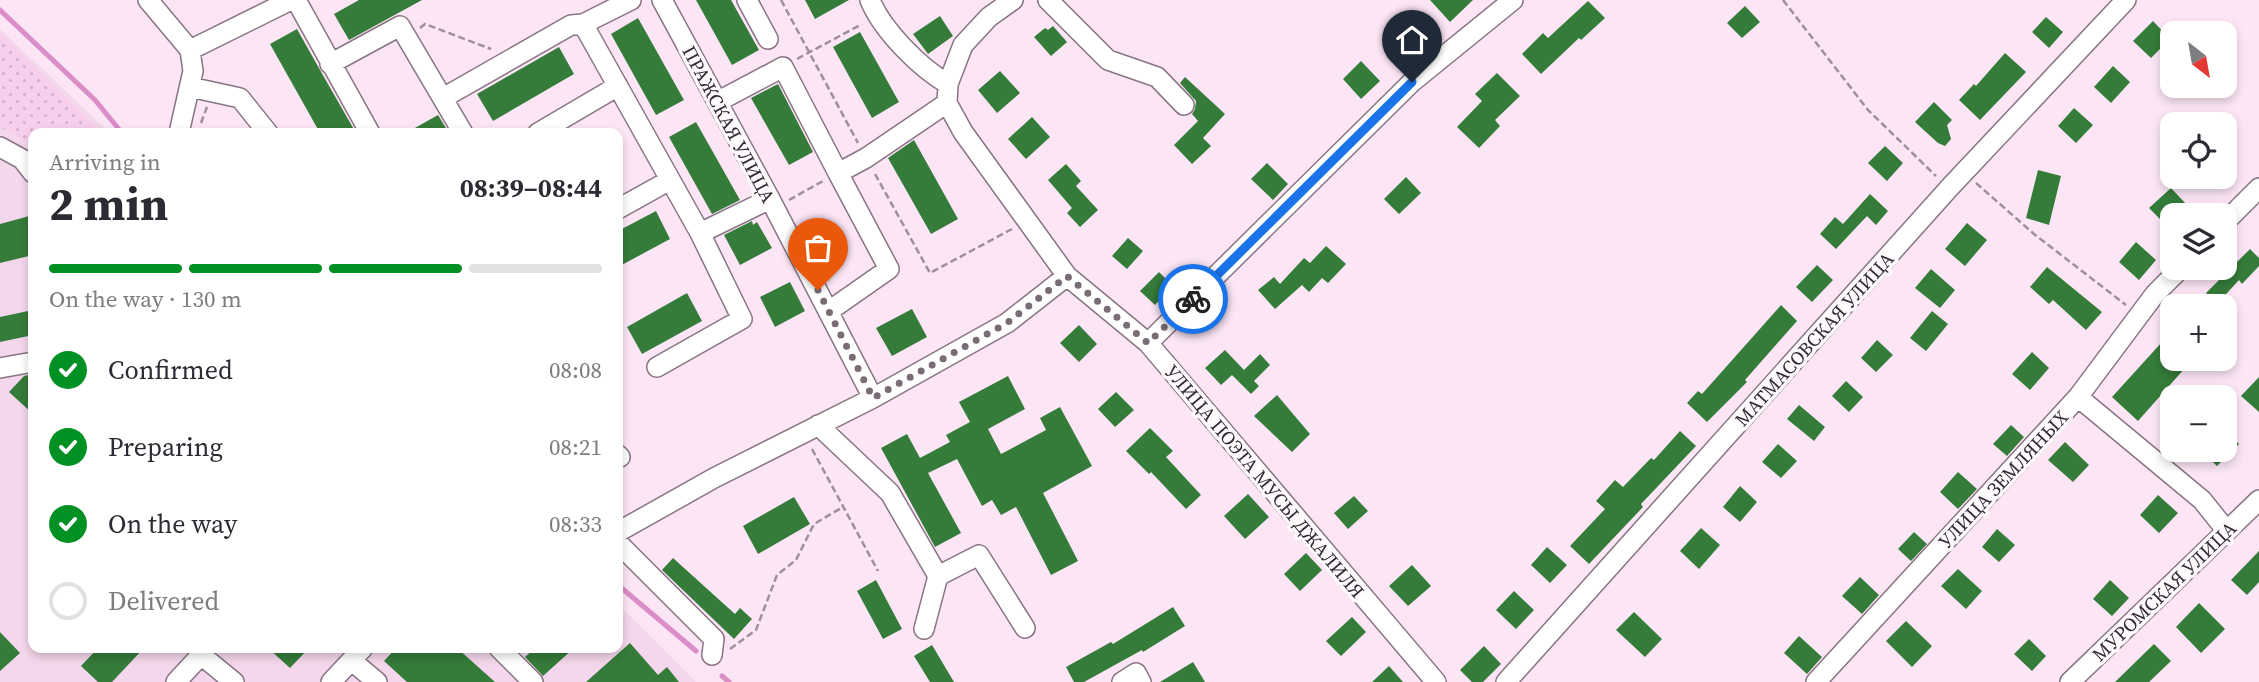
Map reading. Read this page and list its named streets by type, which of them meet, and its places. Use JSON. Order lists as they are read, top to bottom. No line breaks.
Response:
{"streets":{"street":["ПРАЖСКАЯ УЛИЦА","МАТМАСОВСКАЯ УЛИЦА","УЛИЦА ЗЕМЛЯНЫХ","УЛИЦА ПОЭТА МУСЫ ДЖАЛИЛЯ","МУРОМСКАЯ УЛИЦА"]},"north":"bottom right","page":{"map_buttons":["+","−"],"heading":["2 min","Arriving in","08:39–08:44"],"bar":"On the way · 130 m","list":[["Confirmed","08:08"],["Preparing","08:21"],["On the way","08:33"],"Delivered"]}}
